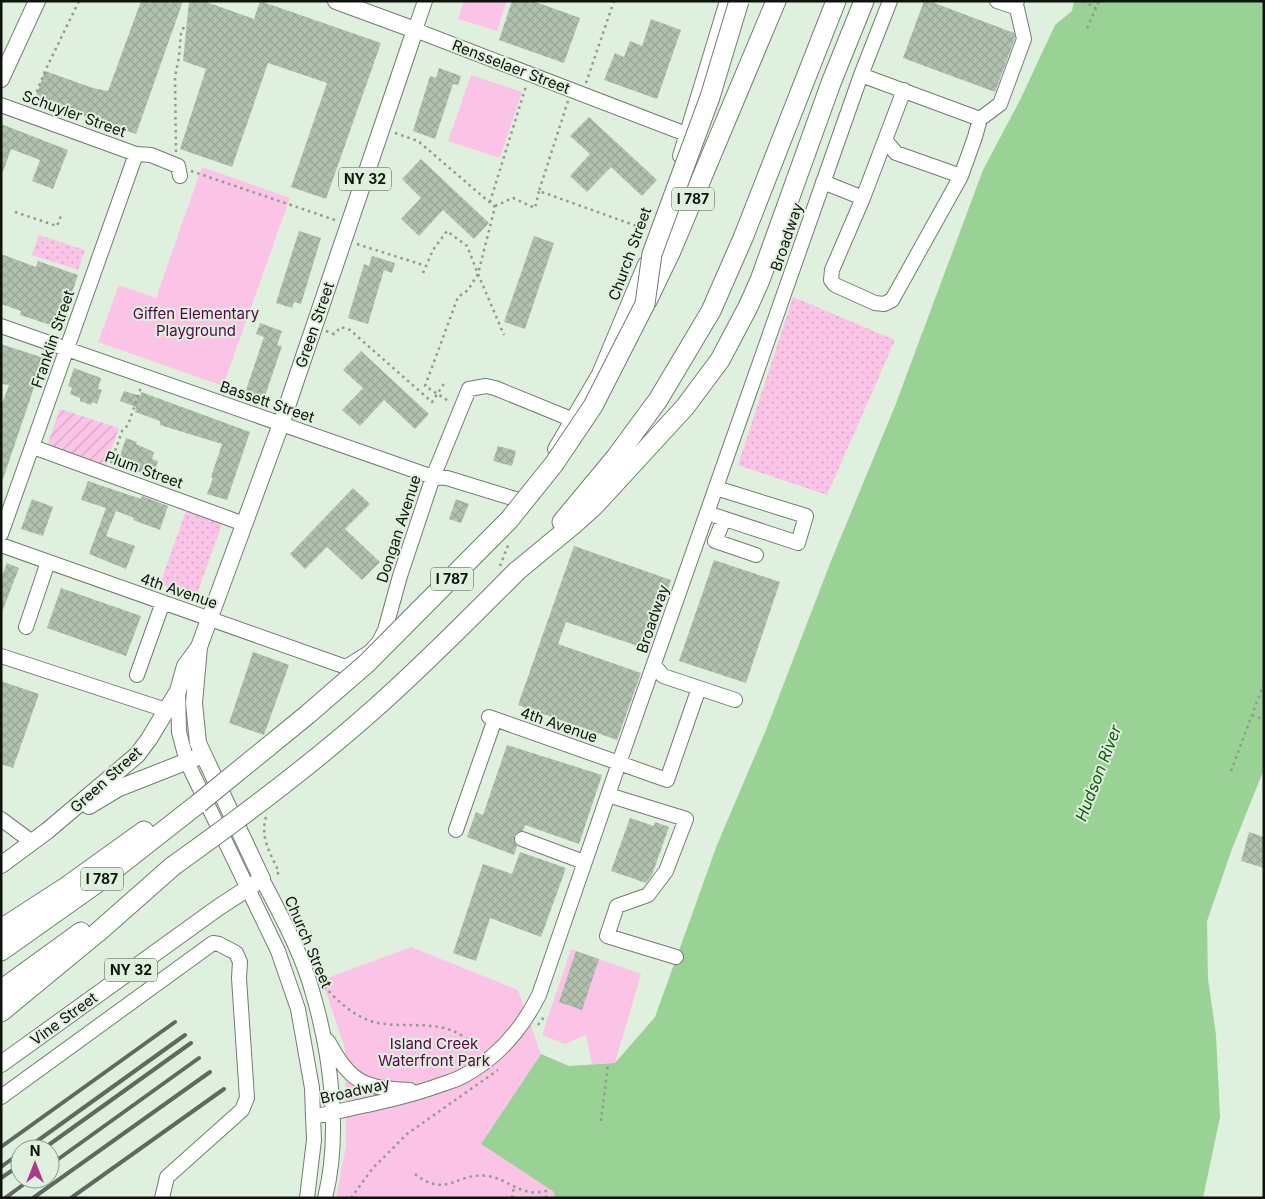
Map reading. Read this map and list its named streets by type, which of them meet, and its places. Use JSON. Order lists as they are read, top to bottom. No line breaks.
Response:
{"streets":{"highway":["I 787"],"main road":["Rensselaer Street","NY 32","Green Street","Vine Street"],"street":["Schuyler Street","Broadway","Church Street","Franklin Street","Bassett Street","Plum Street","Dongan Avenue","4th Avenue"]},"crossings":[["Rensselaer Street","Church Street"],["Rensselaer Street","Green Street"],["Schuyler Street","Franklin Street"],["NY 32","Church Street"],["NY 32","Green Street"],["NY 32","Vine Street"],["Broadway","Church Street"],["Broadway","4th Avenue"],["Church Street","Bassett Street"],["Church Street","Dongan Avenue"],["Church Street","Vine Street"],["Green Street","Bassett Street"],["Green Street","Plum Street"],["Green Street","4th Avenue"],["Franklin Street","Bassett Street"],["Franklin Street","Plum Street"],["Bassett Street","Dongan Avenue"],["Dongan Avenue","4th Avenue"]],"water":["Hudson River"],"parks":["Giffen Elementary Playground","Island Creek Waterfront Park"],"north":"top"}
